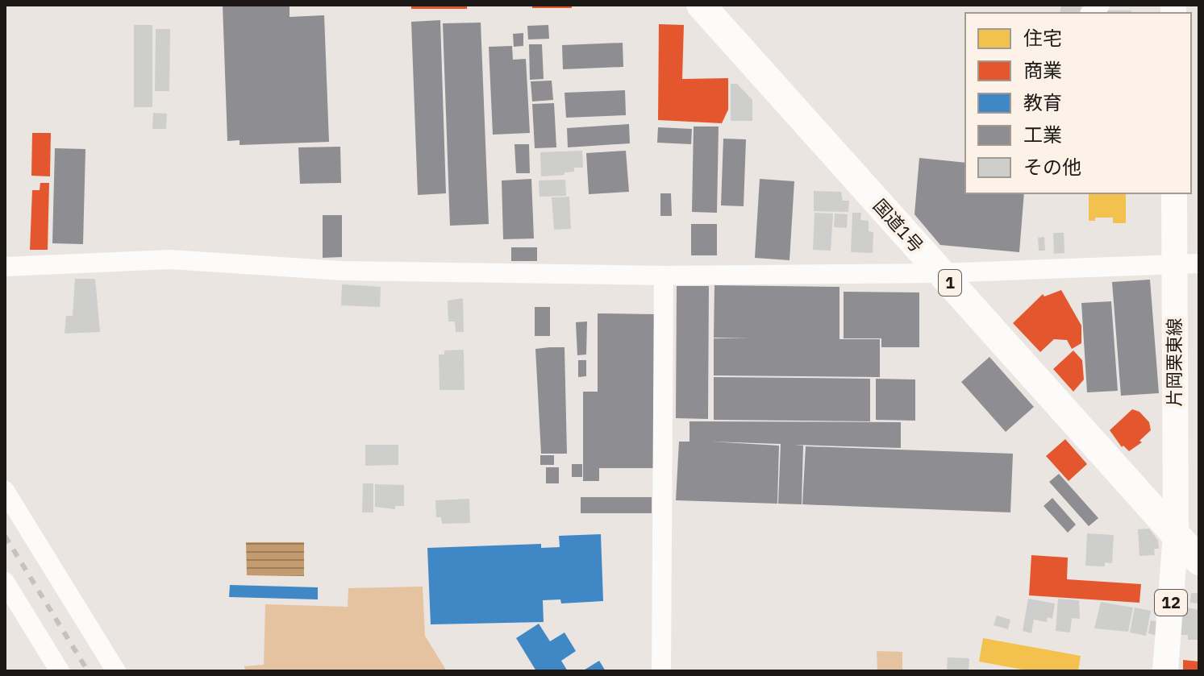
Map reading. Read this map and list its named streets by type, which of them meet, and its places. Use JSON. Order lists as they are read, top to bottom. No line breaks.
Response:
{"streets":{"highway":["国道1号","1"],"main road":["片岡栗東線","12"]},"crossings":[["国道1号","片岡栗東線"],["国道1号","12"],["片岡栗東線","12"]],"legend":["住宅","商業","教育","工業","その他"]}
